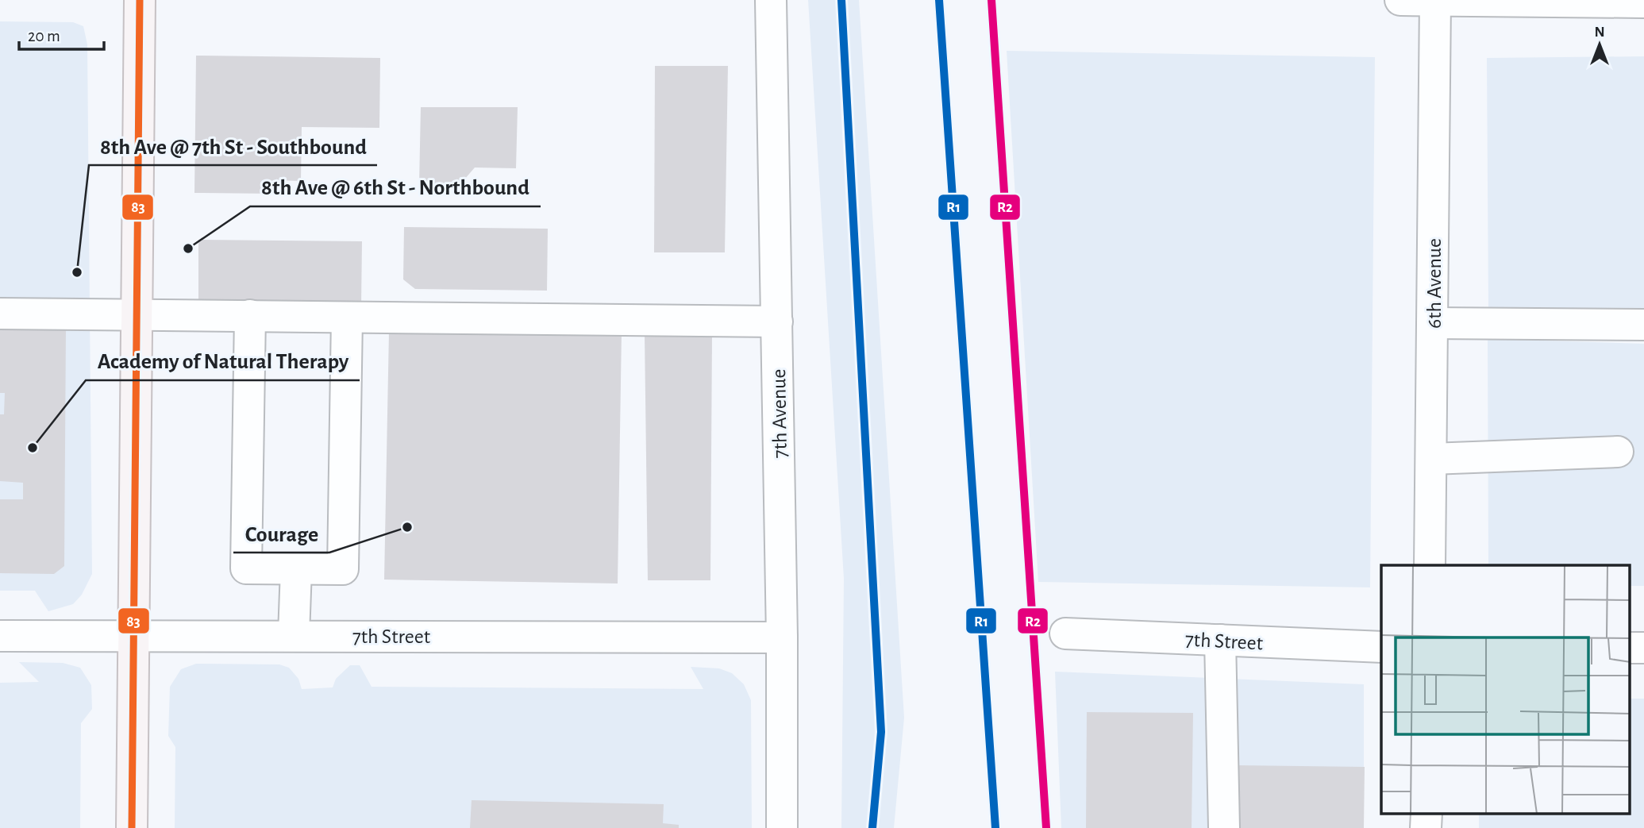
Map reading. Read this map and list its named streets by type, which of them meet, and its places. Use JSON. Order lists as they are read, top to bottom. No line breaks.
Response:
{"streets":{"street":["6th Avenue","7th Avenue","7th Street"]},"crossings":[["7th Avenue","7th Street"]],"places":["8th Ave @ 6th St - Northbound","8th Ave @ 7th St - Southbound","Academy of Natural Therapy","Courage"],"lines":["transit line R1","transit line R2","transit line 83"],"scale_bar":"20 m","north":"top"}
